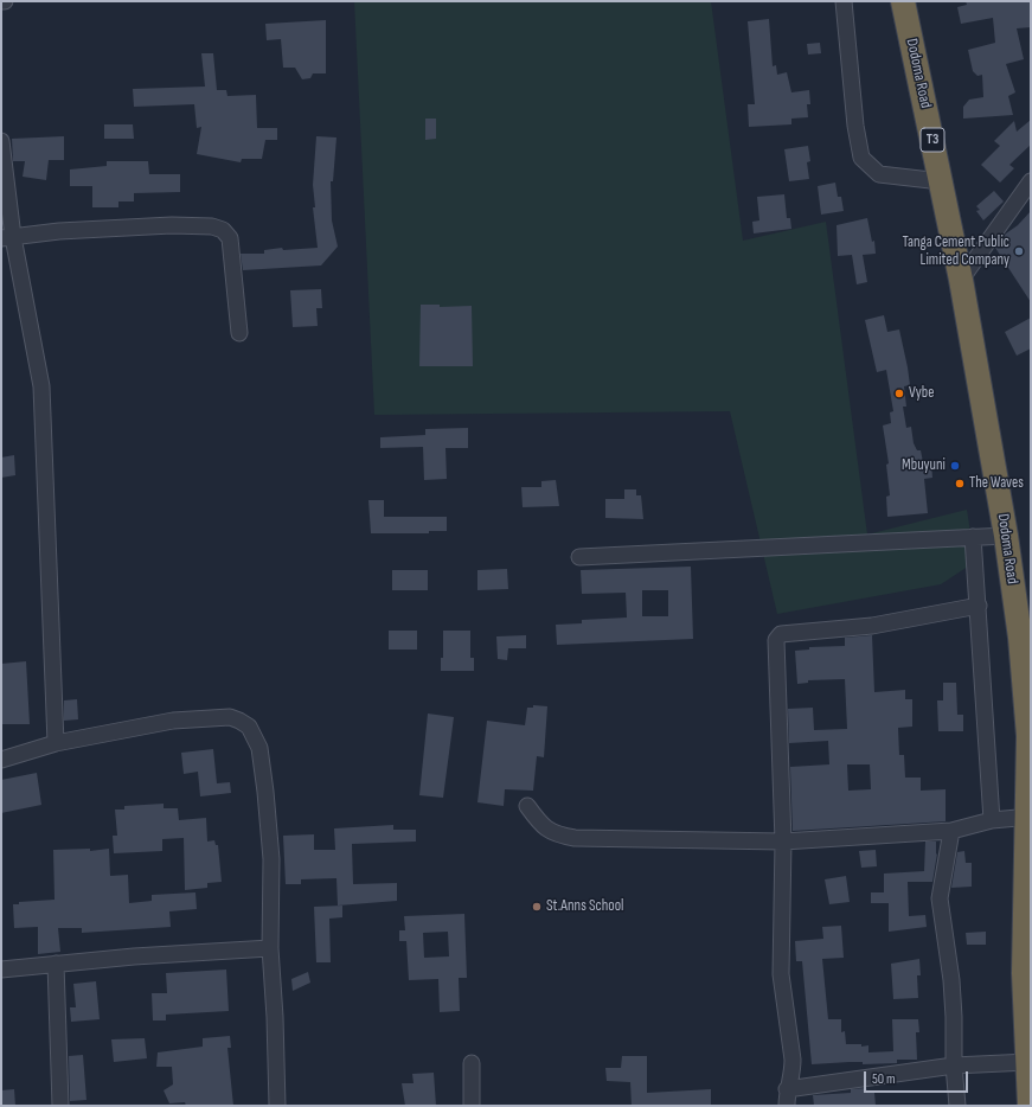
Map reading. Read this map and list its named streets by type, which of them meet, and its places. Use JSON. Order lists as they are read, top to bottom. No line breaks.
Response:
{"streets":{"highway":["Dodoma Road","T3"]},"places":["Tanga Cement Public Limited Company","Vybe","Mbuyuni","The Waves","St.Anns School"],"scale_bar":"50 m"}
